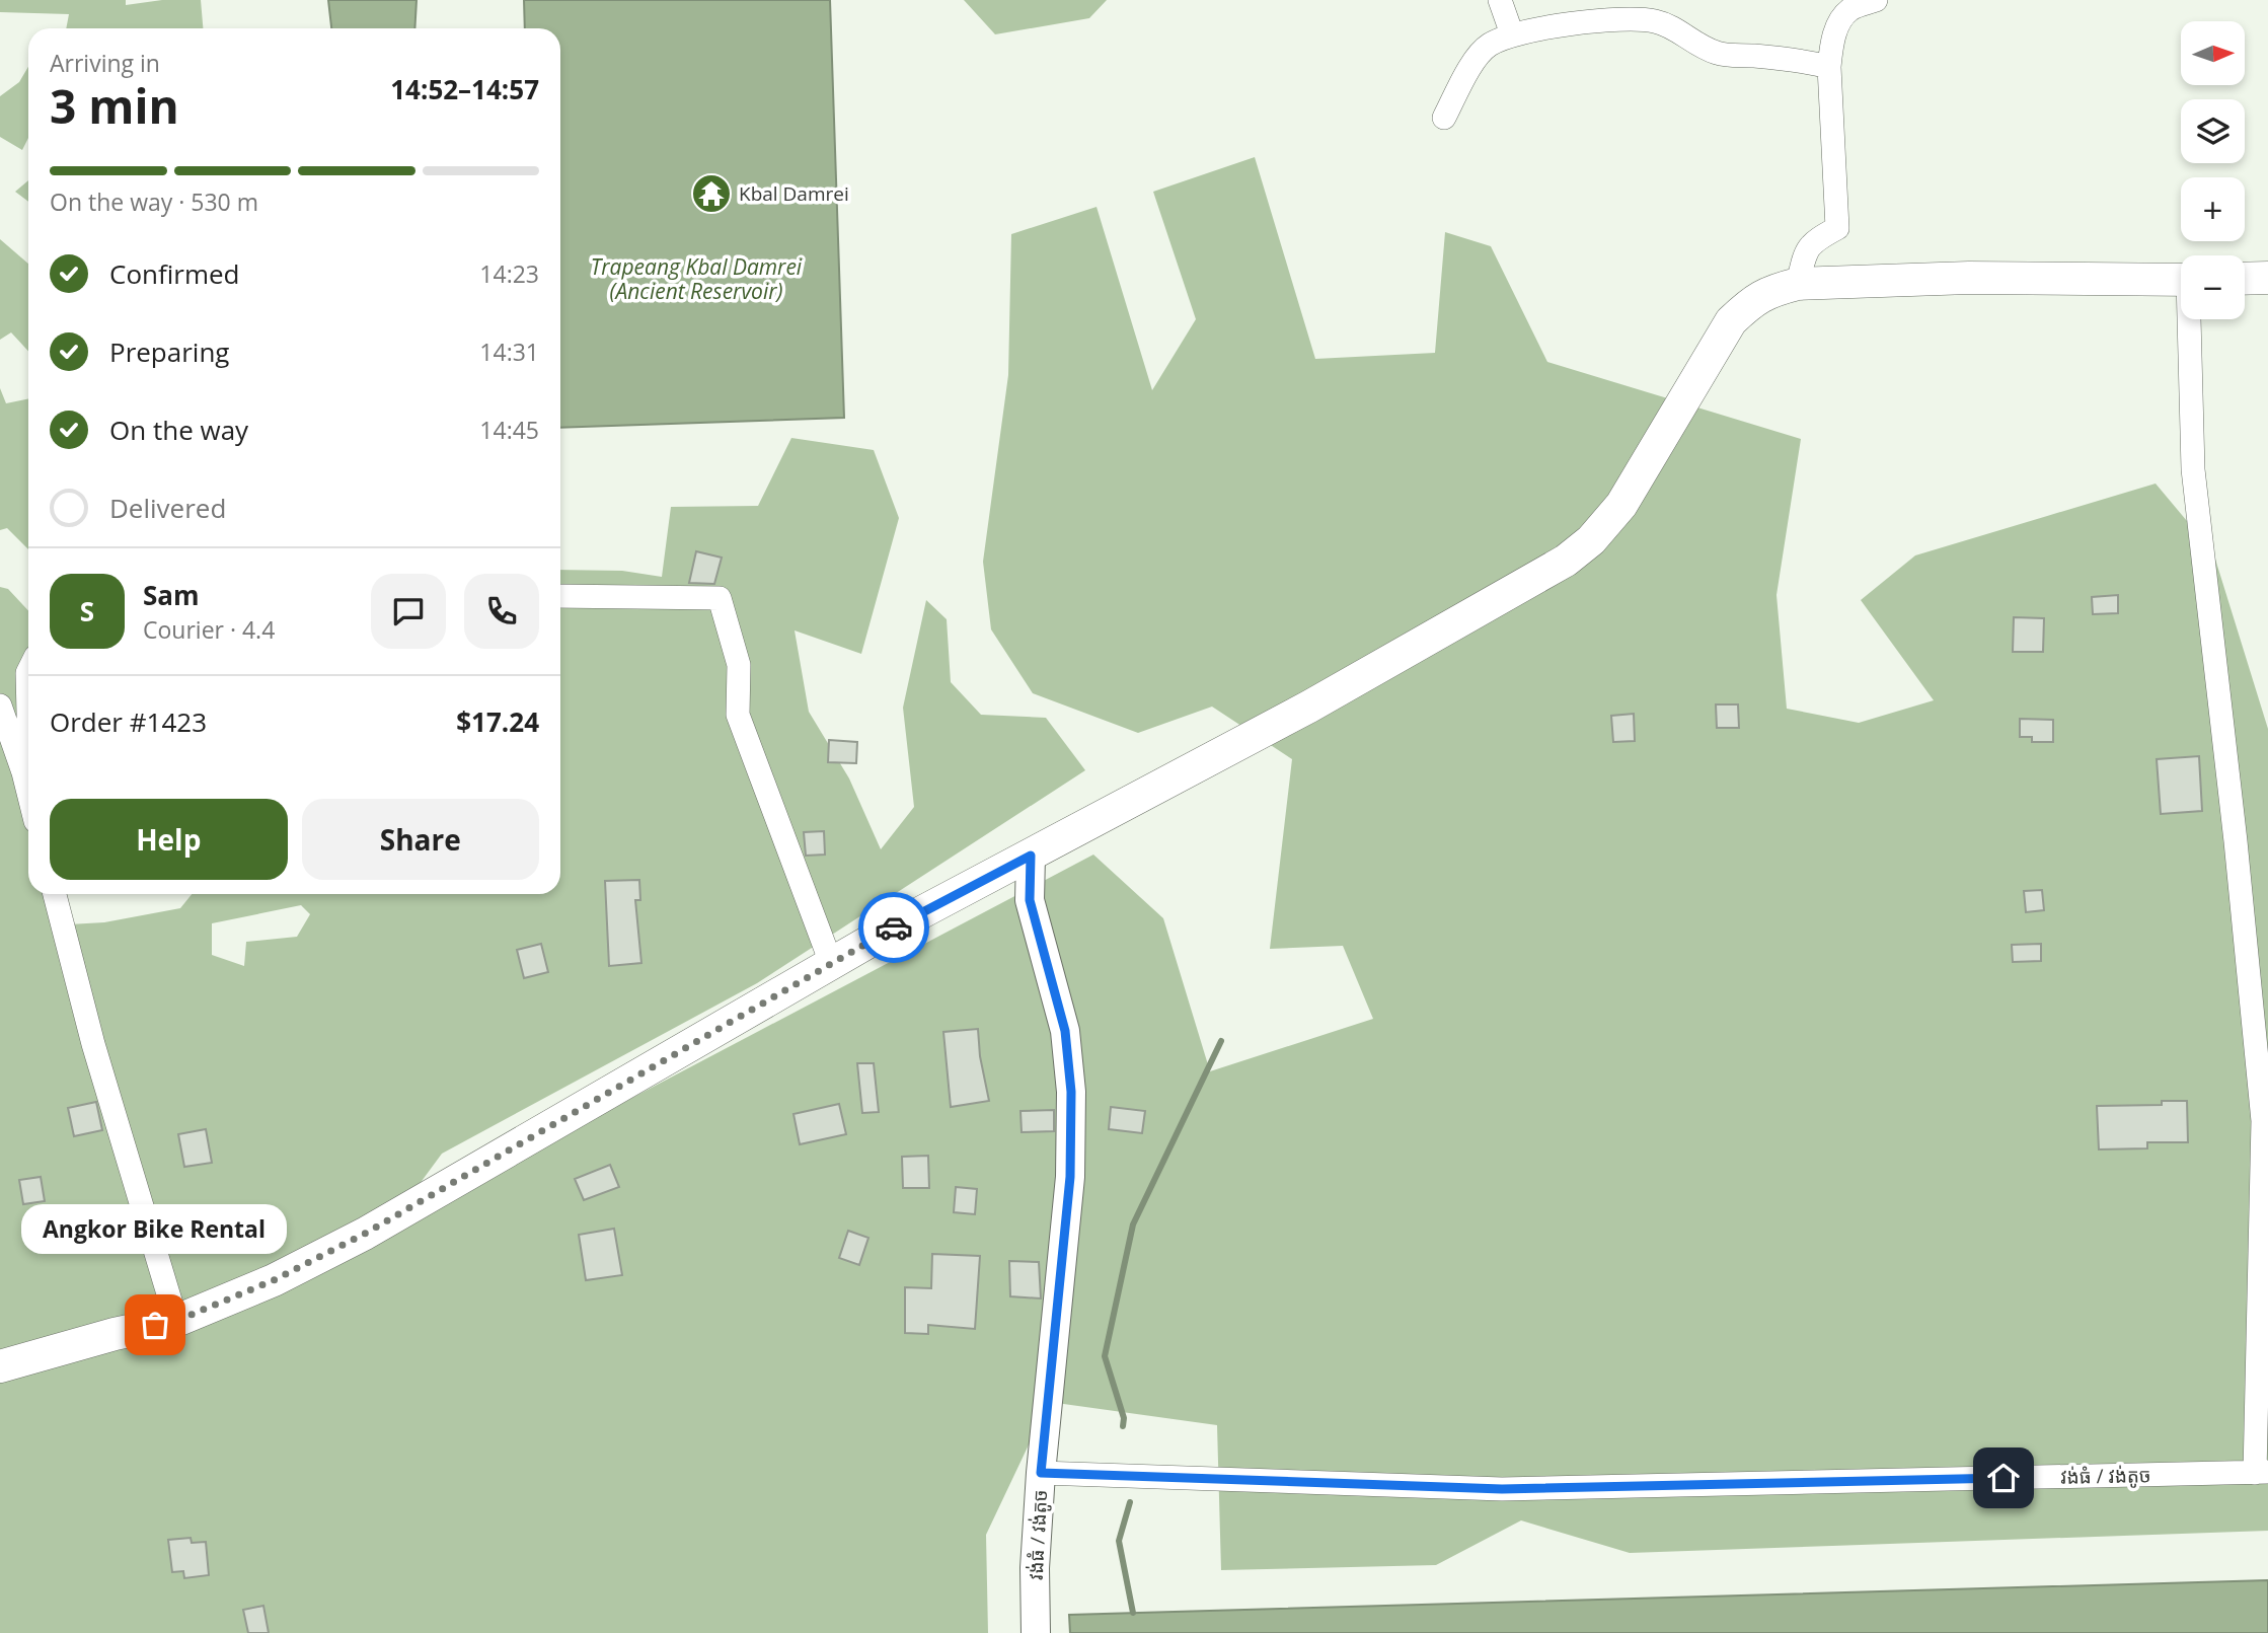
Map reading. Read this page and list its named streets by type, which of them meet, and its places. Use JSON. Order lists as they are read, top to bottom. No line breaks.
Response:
{"streets":{"street":["វង់ធំ / វង់តូច"]},"water":["Trapeang Kbal Damrei (Ancient Reservoir)"],"places":{"temple":["Kbal Damrei"],"other":["Angkor Bike Rental"]},"north":"right","page":{"map_buttons":["+","−"],"heading":["3 min","Arriving in","14:52–14:57"],"panel":["Sam","Courier · 4.4","Order #1423","$17.24"],"bar":"On the way · 530 m","list":[["Confirmed","14:23"],["Preparing","14:31"],["On the way","14:45"],"Delivered"],"round":"S","buttons":["Help","Share"],"bubble":"Angkor Bike Rental"}}
